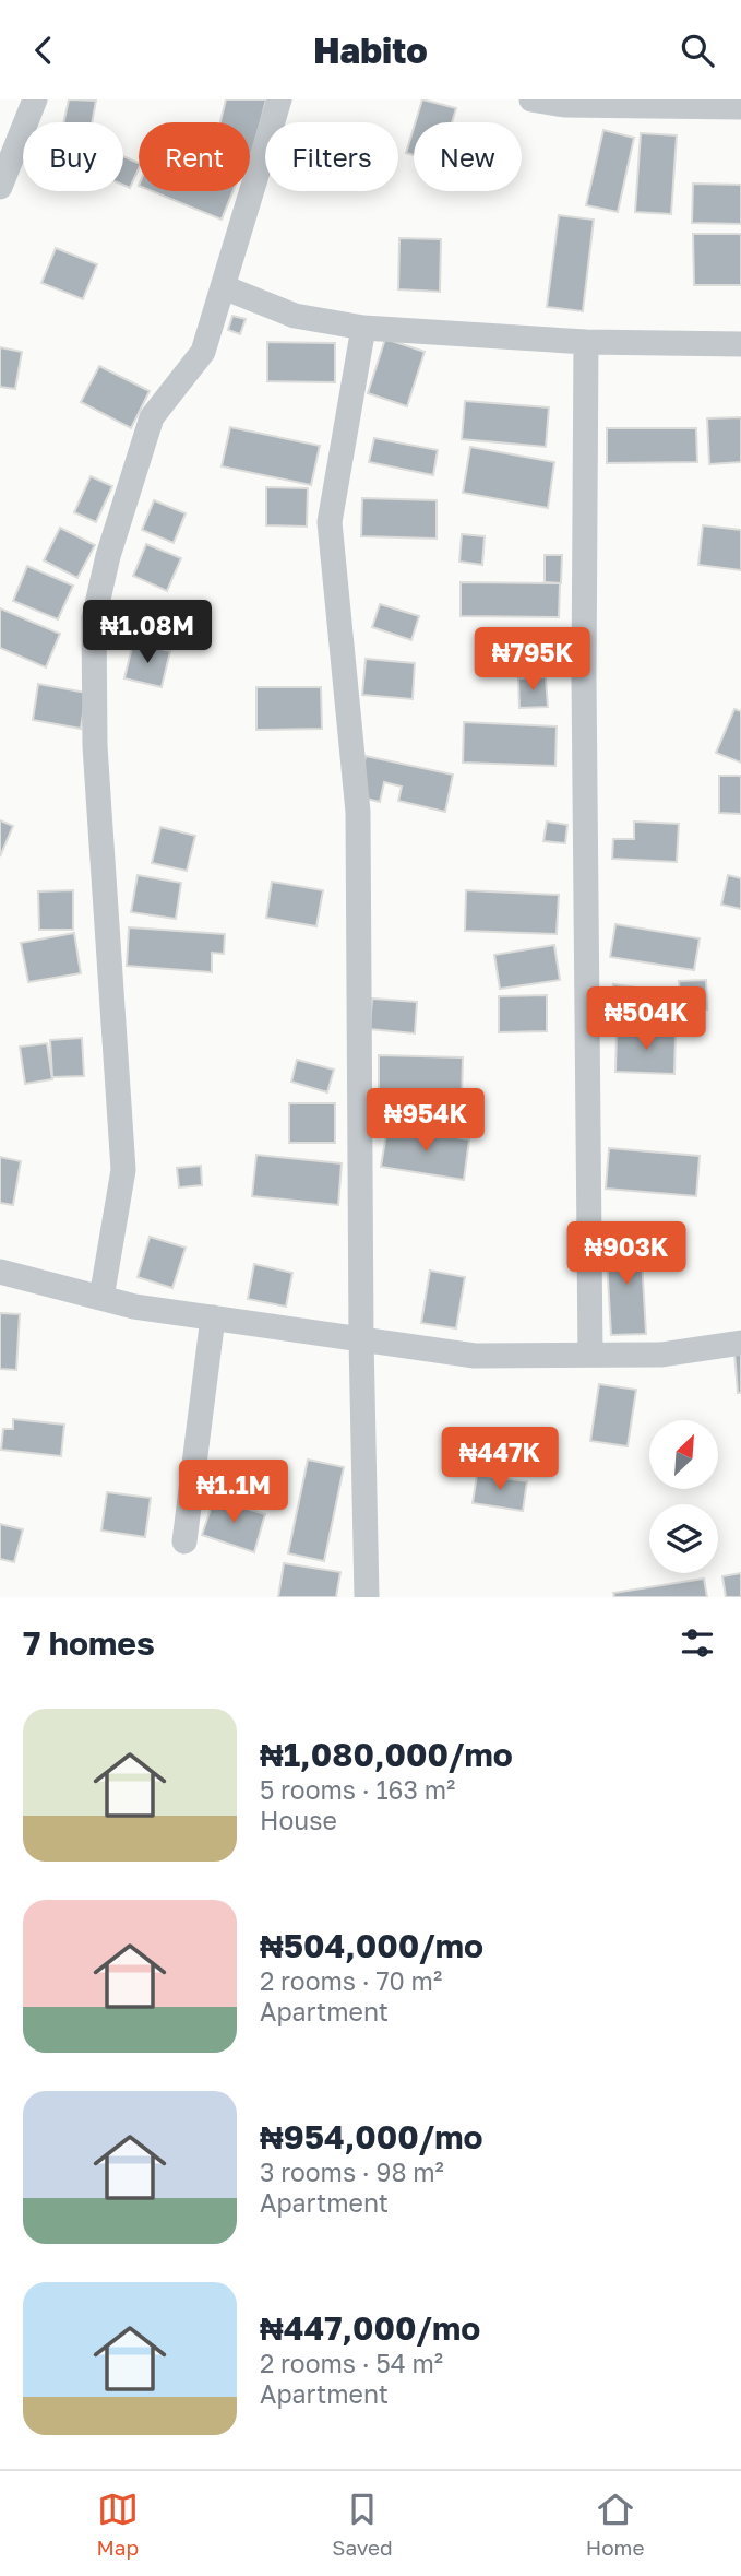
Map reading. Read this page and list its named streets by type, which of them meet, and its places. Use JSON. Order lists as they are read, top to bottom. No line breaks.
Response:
{"north":"top right","page":{"header":"Habito","chip":["Buy","Rent","Filters","New"],"price":["₦1.08M","₦795K","₦504K","₦954K","₦903K","₦447K","₦1.1M"],"heading":"7 homes","list":[{"name":"₦1,080,000/mo","note":"5 rooms · 163 m² · House"},{"name":"₦504,000/mo","note":"2 rooms · 70 m² · Apartment"},{"name":"₦954,000/mo","note":"3 rooms · 98 m² · Apartment"},{"name":"₦447,000/mo","note":"2 rooms · 54 m² · Apartment"}],"tabs":["Map","Saved","Home"]}}
